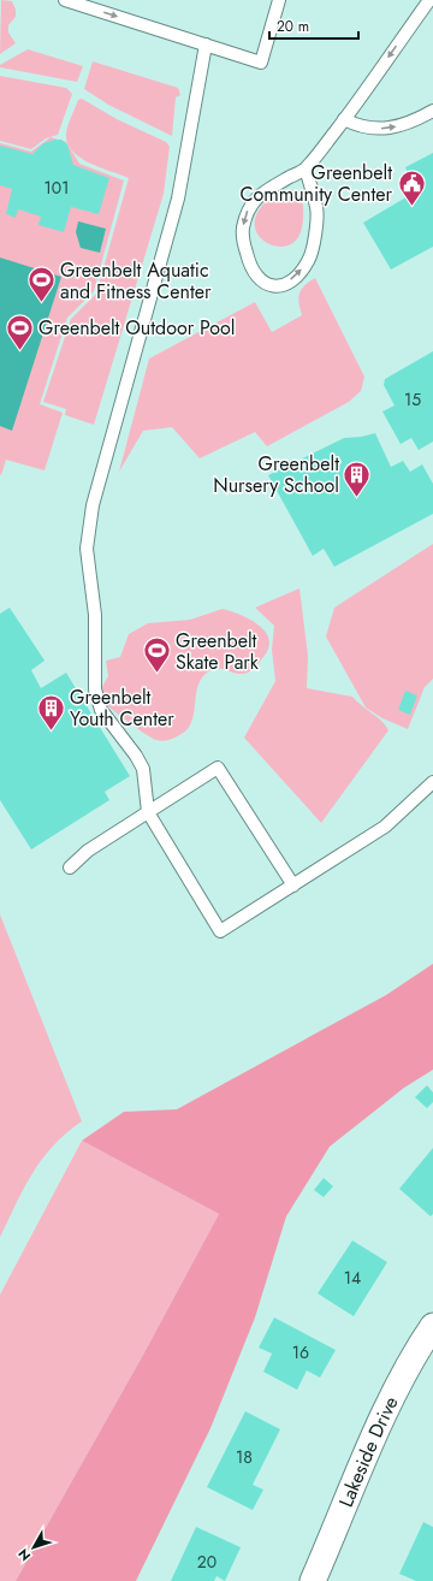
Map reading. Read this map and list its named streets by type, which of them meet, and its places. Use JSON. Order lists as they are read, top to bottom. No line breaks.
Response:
{"streets":{"street":["Lakeside Drive"]},"places":{"public building":["Greenbelt Community Center"],"sports":["Greenbelt Aquatic and Fitness Center","Greenbelt Outdoor Pool","Greenbelt Skate Park"],"building":["Greenbelt Nursery School","Greenbelt Youth Center"]},"house_numbers":["101","15","14","16","18","20"],"scale_bar":"20 m","north":"bottom left"}
